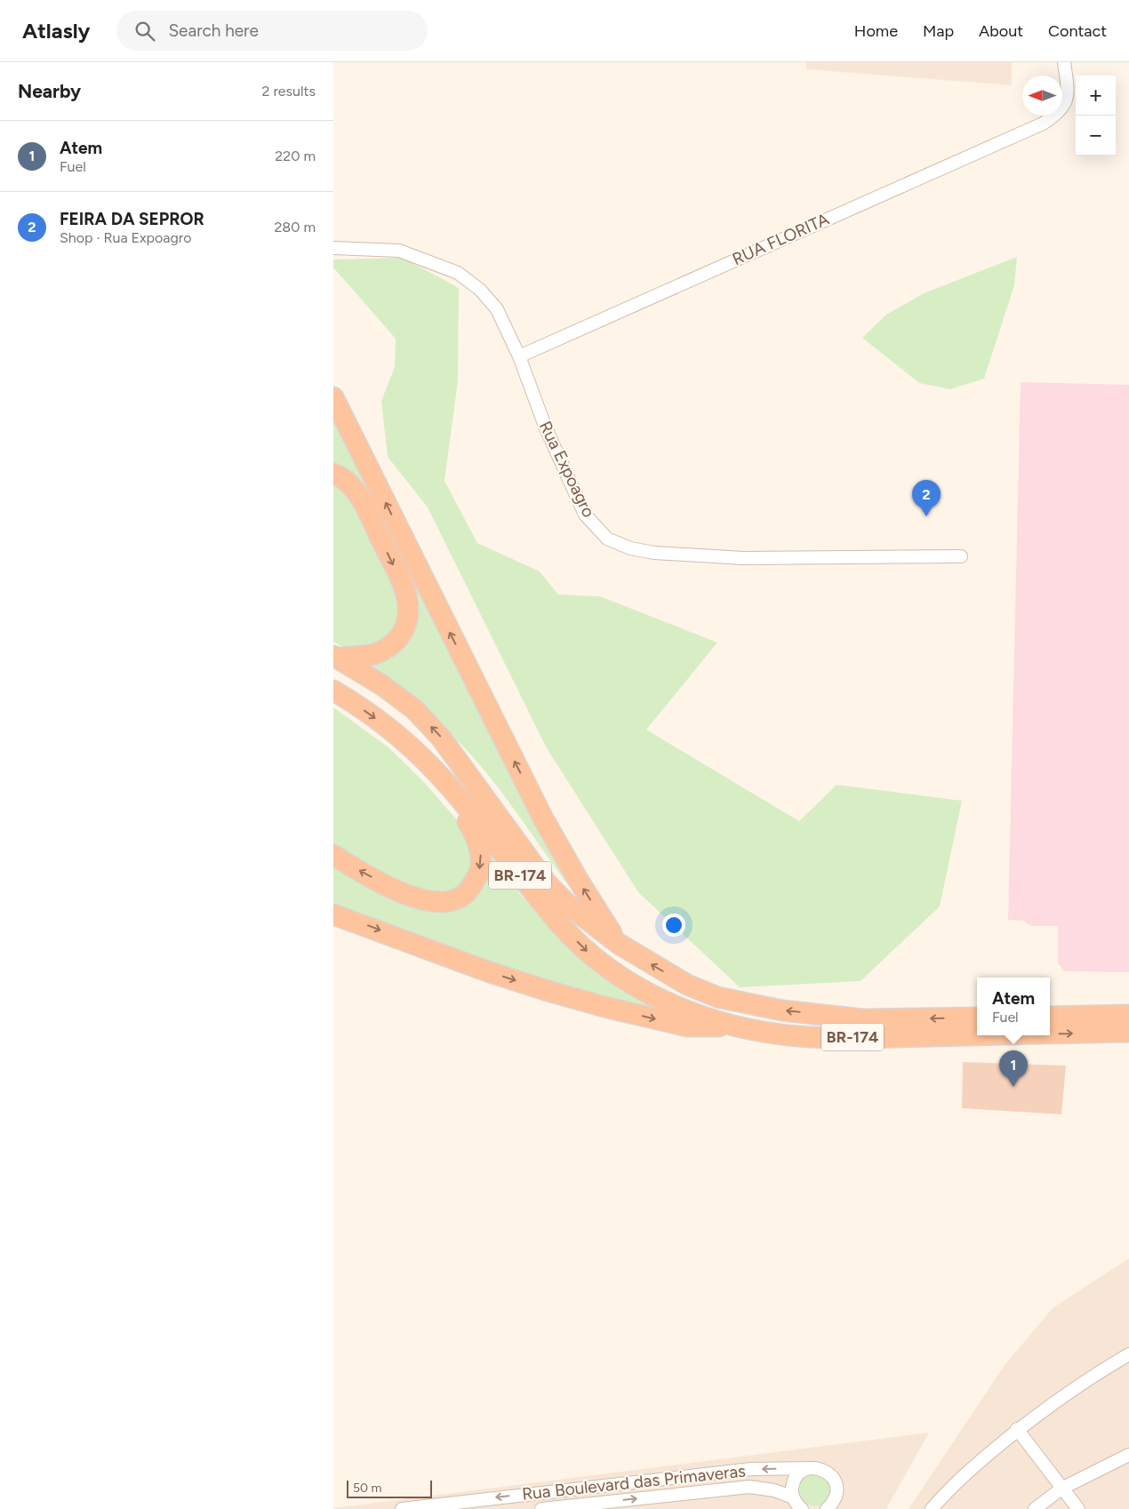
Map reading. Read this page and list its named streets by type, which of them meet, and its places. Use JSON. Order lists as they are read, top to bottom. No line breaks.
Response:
{"streets":{"highway":["BR-174"],"street":["RUA FLORITA","Rua Expoagro","Rua Boulevard das Primaveras"]},"crossings":[["RUA FLORITA","Rua Expoagro"]],"scale_bar":"50 m","north":"left","page":{"header":"Atlasly","search":"Search here","nav":["Home","Map","About","Contact"],"heading":["Nearby","2 results"],"map_buttons":["+","−"],"list":[{"mark":"1","name":"Atem","note":"Fuel","value":"220 m"},{"mark":"2","name":"FEIRA DA SEPROR","note":"Shop · Rua Expoagro","value":"280 m"}],"pins":["2","1"],"popup":["Atem","Fuel"],"scale":"50 m"}}
